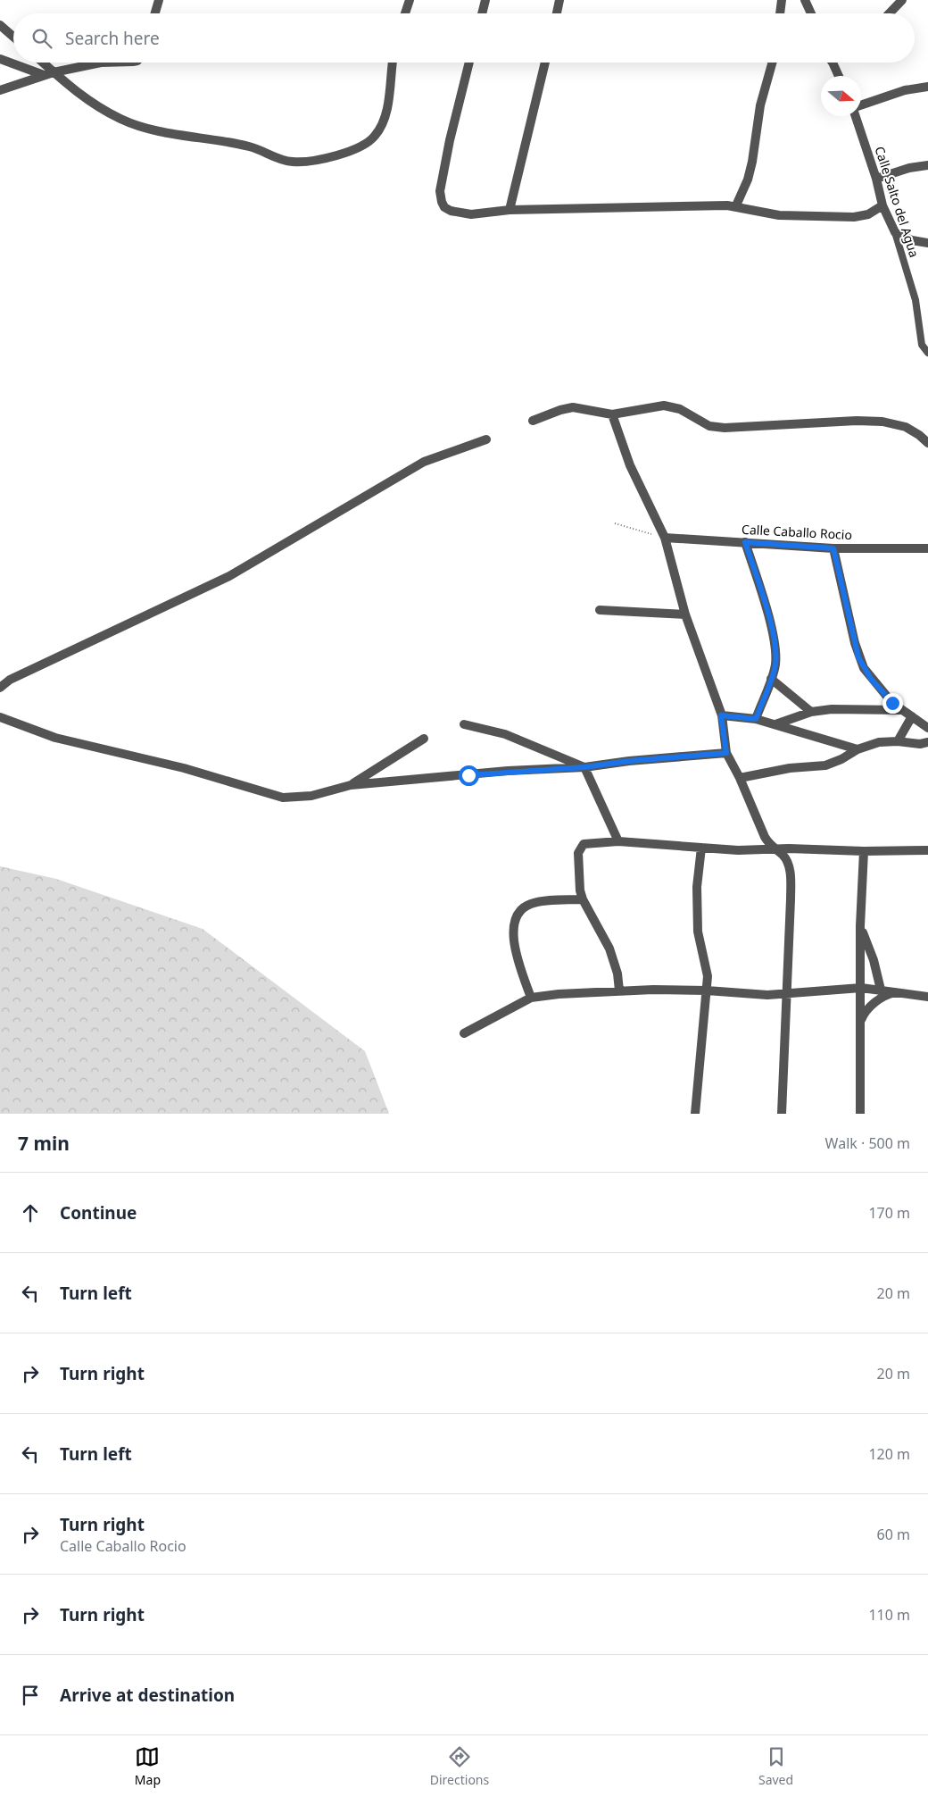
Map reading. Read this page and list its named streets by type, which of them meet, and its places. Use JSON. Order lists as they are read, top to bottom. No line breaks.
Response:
{"streets":{"street":["Calle Salto del Agua","Calle Caballo Rocio"]},"north":"right","page":{"search":"Search here","heading":["7 min","Walk · 500 m"],"list":[["Continue","170 m"],["Turn left","20 m"],["Turn right","20 m"],["Turn left","120 m"],["Turn right","Calle Caballo Rocio","60 m"],["Turn right","110 m"],"Arrive at destination"],"nav":["Map","Directions","Saved"]}}
